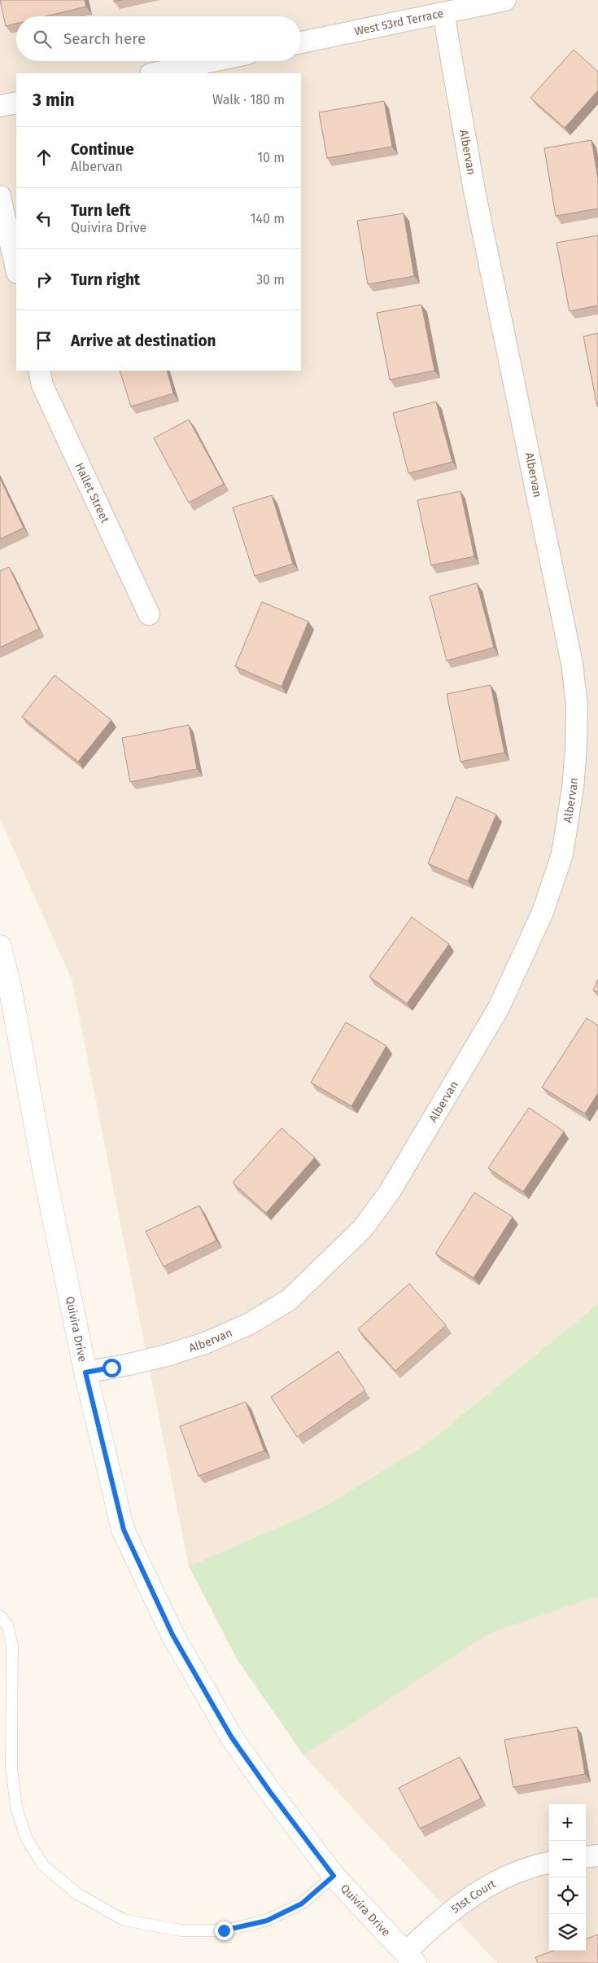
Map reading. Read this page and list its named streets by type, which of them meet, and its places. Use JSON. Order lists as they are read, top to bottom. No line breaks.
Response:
{"streets":{"main road":["Quivira Drive"],"street":["West 53rd Terrace","Albervan","Hallet Street","51st Court"]},"crossings":[["West 53rd Terrace","Albervan"],["Albervan","Quivira Drive"],["Quivira Drive","51st Court"]],"page":{"search":"Search here","heading":["3 min","Walk · 180 m"],"list":[["Continue","Albervan","10 m"],["Turn left","Quivira Drive","140 m"],["Turn right","30 m"],"Arrive at destination"],"map_buttons":["+","−"]}}
